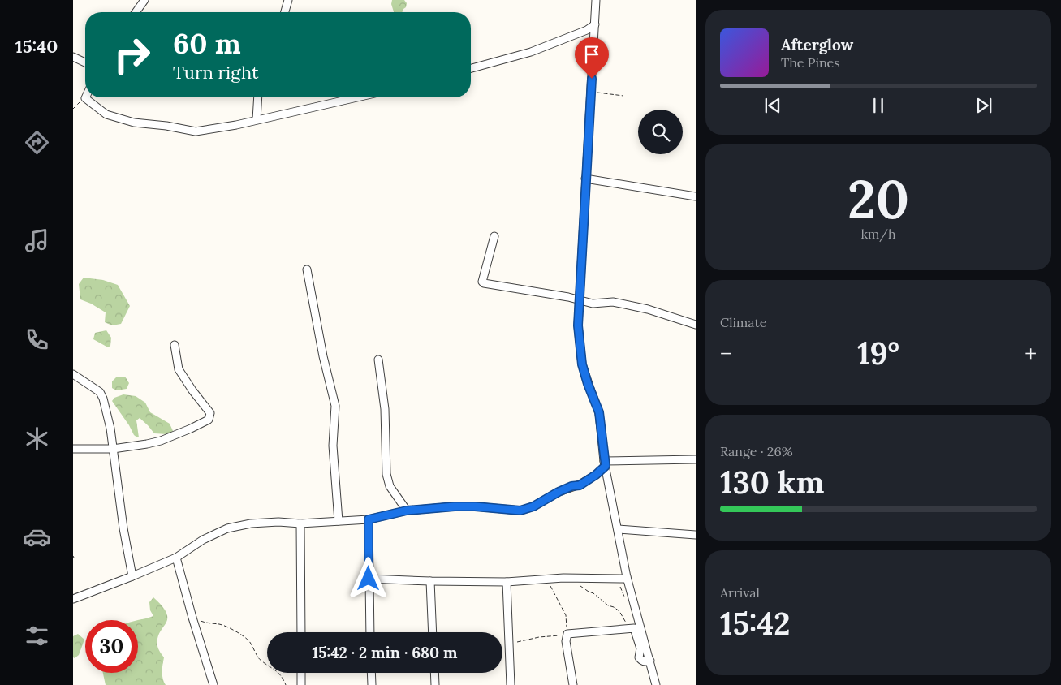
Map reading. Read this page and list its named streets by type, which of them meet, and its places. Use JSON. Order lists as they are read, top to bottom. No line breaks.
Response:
{"page":{"tabs":"15:40","turn":["60 m","Turn right"],"song":["Afterglow","The Pines"],"tile":[["20","km/h"],"Climate",["Range · 26%","130 km"],["Arrival","15:42"]],"heat":["−","19°","+"],"limit":"30","trip":"15:42 · 2 min · 680 m"}}
